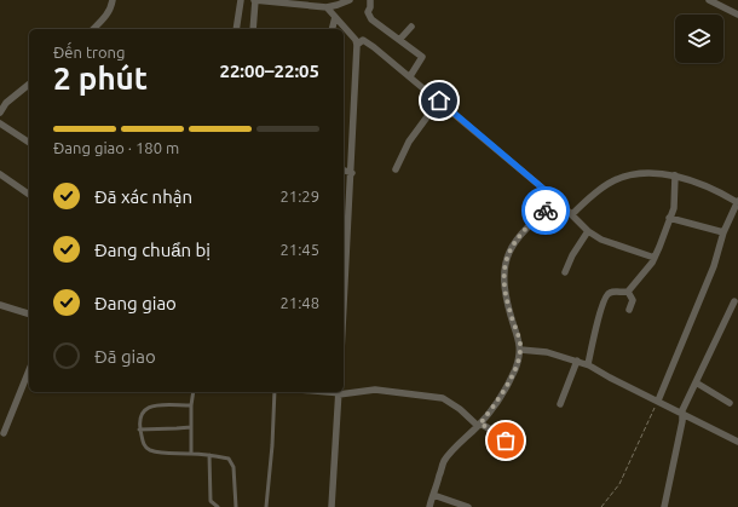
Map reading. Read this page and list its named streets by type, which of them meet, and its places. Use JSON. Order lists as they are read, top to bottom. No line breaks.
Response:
{"page":{"heading":["2 phút","Đến trong","22:00–22:05"],"bar":"Đang giao · 180 m","list":[["Đã xác nhận","21:29"],["Đang chuẩn bị","21:45"],["Đang giao","21:48"],"Đã giao"]}}
